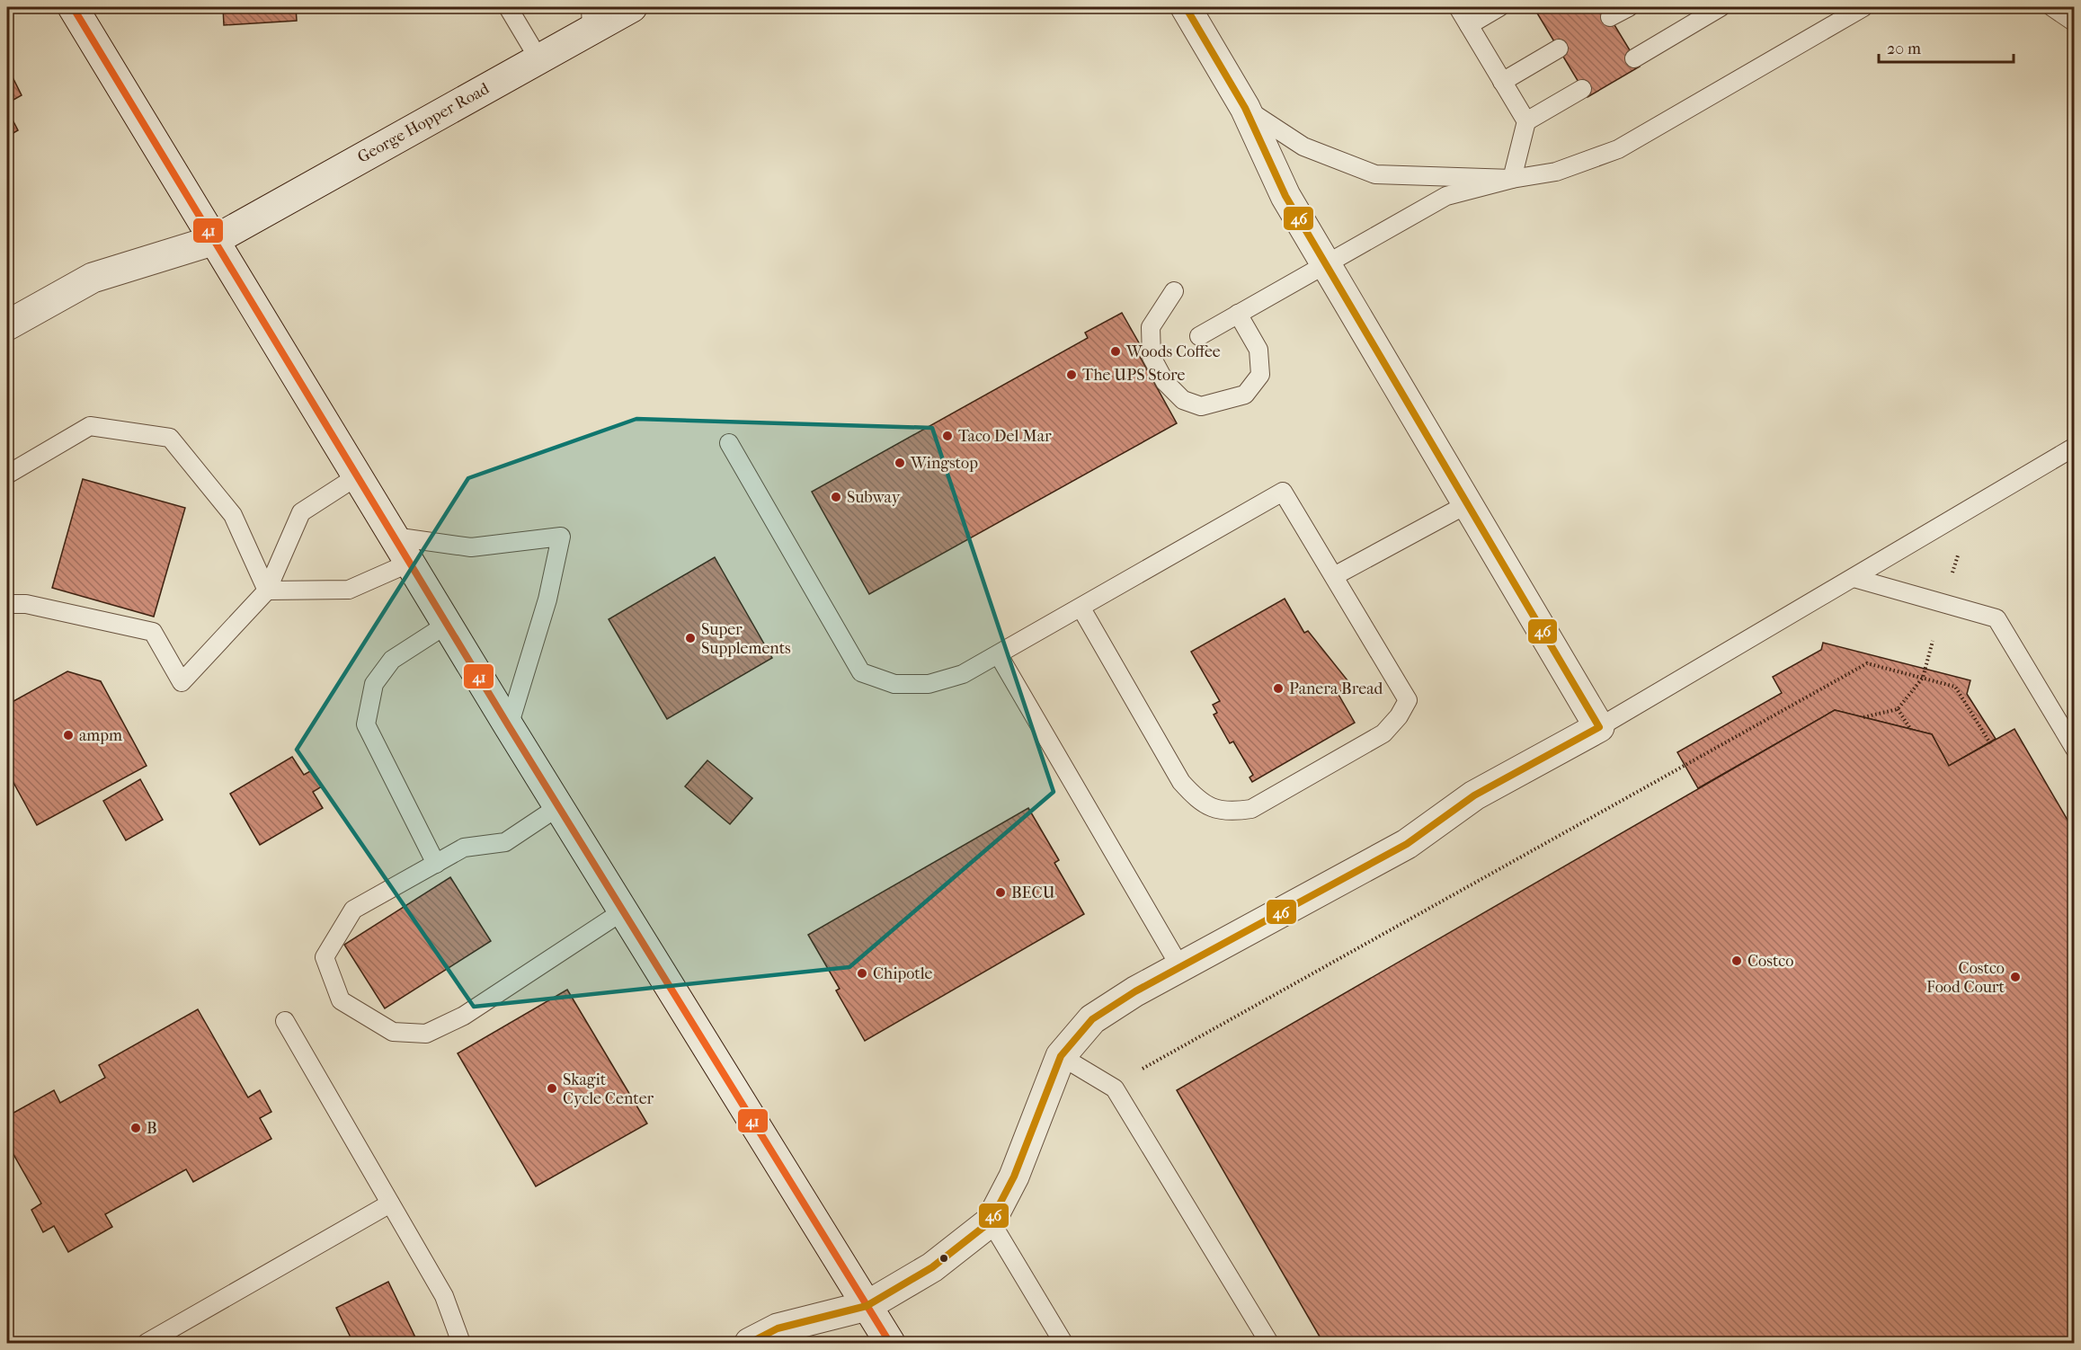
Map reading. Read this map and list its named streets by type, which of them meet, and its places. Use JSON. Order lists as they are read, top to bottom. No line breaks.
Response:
{"streets":{"street":["George Hopper Road"]},"places":["Woods Coffee","The UPS Store","Taco Del Mar","Wingstop","Subway","Super Supplements","Panera Bread","ampm","BECU","Costco","Chipotle","Costco Food Court","Skagit Cycle Center","B"],"lines":["transit line 41","transit line 46"],"scale_bar":"20 m"}
